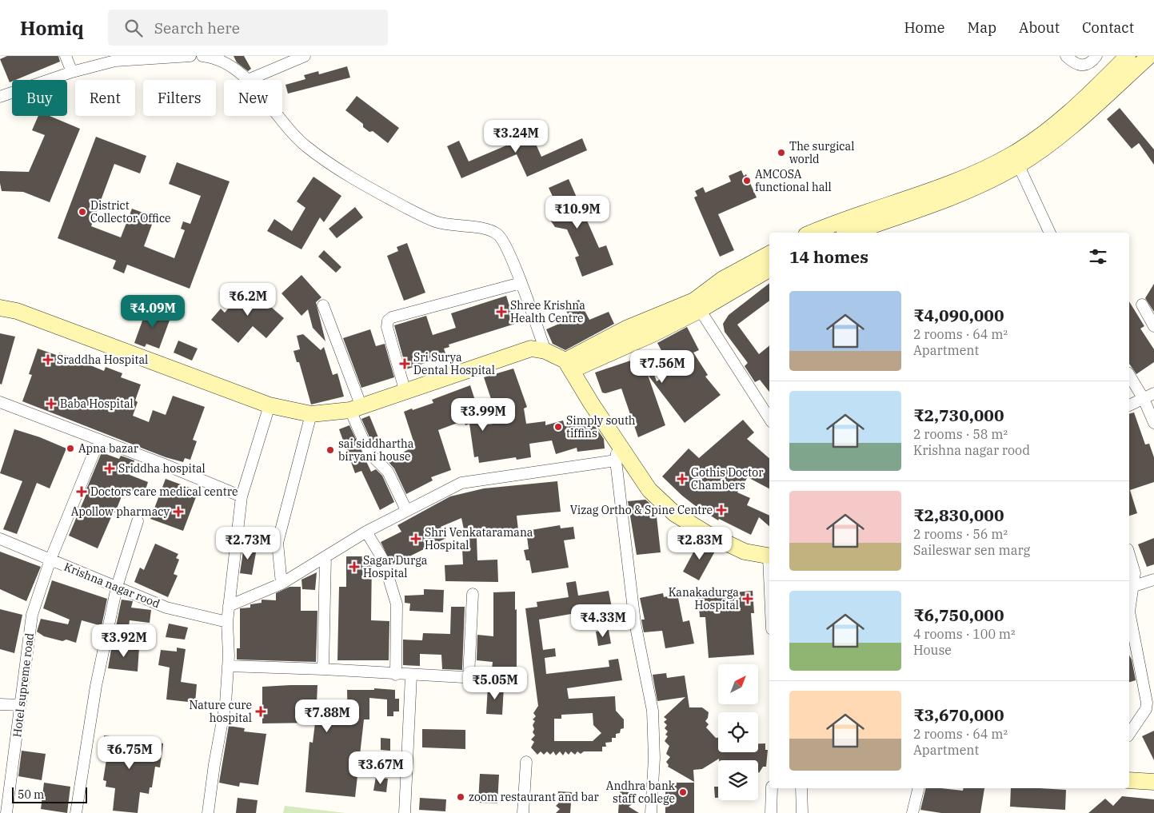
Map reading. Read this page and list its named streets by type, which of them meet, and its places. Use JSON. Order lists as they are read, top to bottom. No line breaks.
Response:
{"streets":{"street":["Krishna nagar rood","Hotel supreme road"]},"crossings":[["Krishna nagar rood","Hotel supreme road"]],"places":{"other":["The surgical world","AMCOSA functional hall","District Collector Office","Simply south tiffins","Apna bazar","sai siddhartha biryani house","Andhra bank staff college","zoom restaurant and bar"],"health":["Shree Krishna Health Centre","Sraddha Hospital","Sri Surya Dental Hospital","Baba Hospital","Sriddha hospital","Gothis Doctor Chambers","Doctors care medical centre","Vizag Ortho & Spine Centre","Apollow pharmacy","Shri Venkataramana Hospital","Sagar Durga Hospital","Kanakadurga Hospital","Nature cure hospital"]},"scale_bar":"50 m","north":"top right","page":{"header":"Homiq","search":"Search here","nav":["Home","Map","About","Contact"],"chip":["Buy","Rent","Filters","New"],"price":["₹3.24M","₹10.9M","₹6.2M","₹4.09M","₹7.56M","₹3.99M","₹2.73M","₹2.83M","₹4.33M","₹3.92M","₹5.05M","₹7.88M","₹6.75M","₹3.67M"],"heading":"14 homes","list":[{"name":"₹4,090,000","note":"2 rooms · 64 m² · Apartment"},{"name":"₹2,730,000","note":"2 rooms · 58 m² · Krishna nagar rood"},{"name":"₹2,830,000","note":"2 rooms · 56 m² · Saileswar sen marg"},{"name":"₹6,750,000","note":"4 rooms · 100 m² · House"},{"name":"₹3,670,000","note":"2 rooms · 64 m² · Apartment"}],"scale":"50 m"}}
